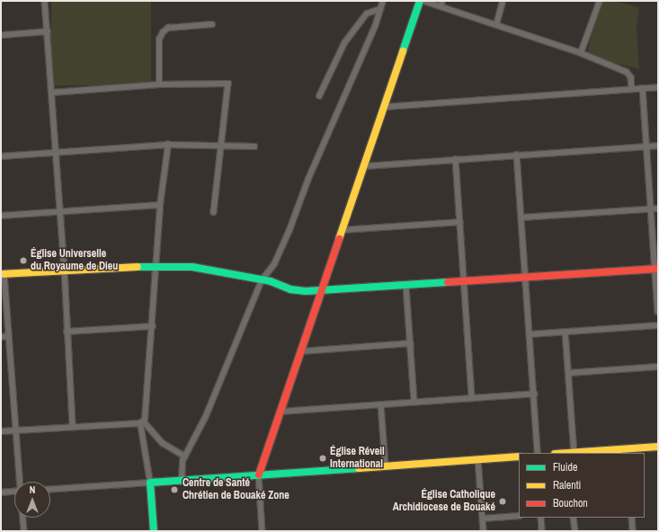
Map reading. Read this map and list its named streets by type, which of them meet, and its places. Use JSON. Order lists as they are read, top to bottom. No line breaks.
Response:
{"places":["Église Universelle du Royaume de Dieu","Église Réveil International","Centre de Santé Chrétien de Bouaké Zone","Église Catholique Archidiocese de Bouaké"],"legend":["Fluide","Ralenti","Bouchon"],"north":"top"}
